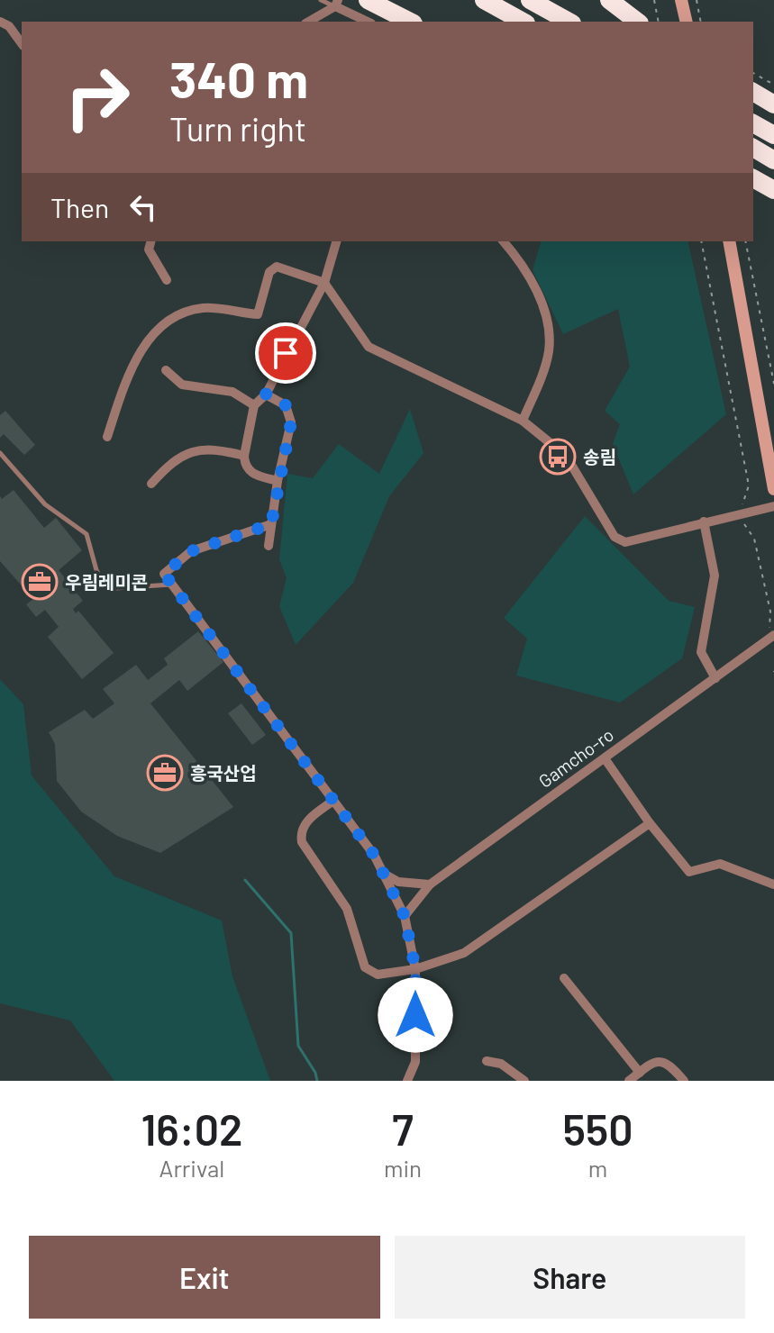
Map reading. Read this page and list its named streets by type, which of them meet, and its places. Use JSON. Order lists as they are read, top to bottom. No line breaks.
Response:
{"streets":{"street":["Gamcho-ro"]},"places":{"bus stop":["송림"],"office":["우림레미콘","흥국산업"]},"page":{"turn":["340 m","Turn right"],"then":"Then","eta":["16:02","Arrival","7","min","550","m"],"buttons":["Exit","Share"]}}
